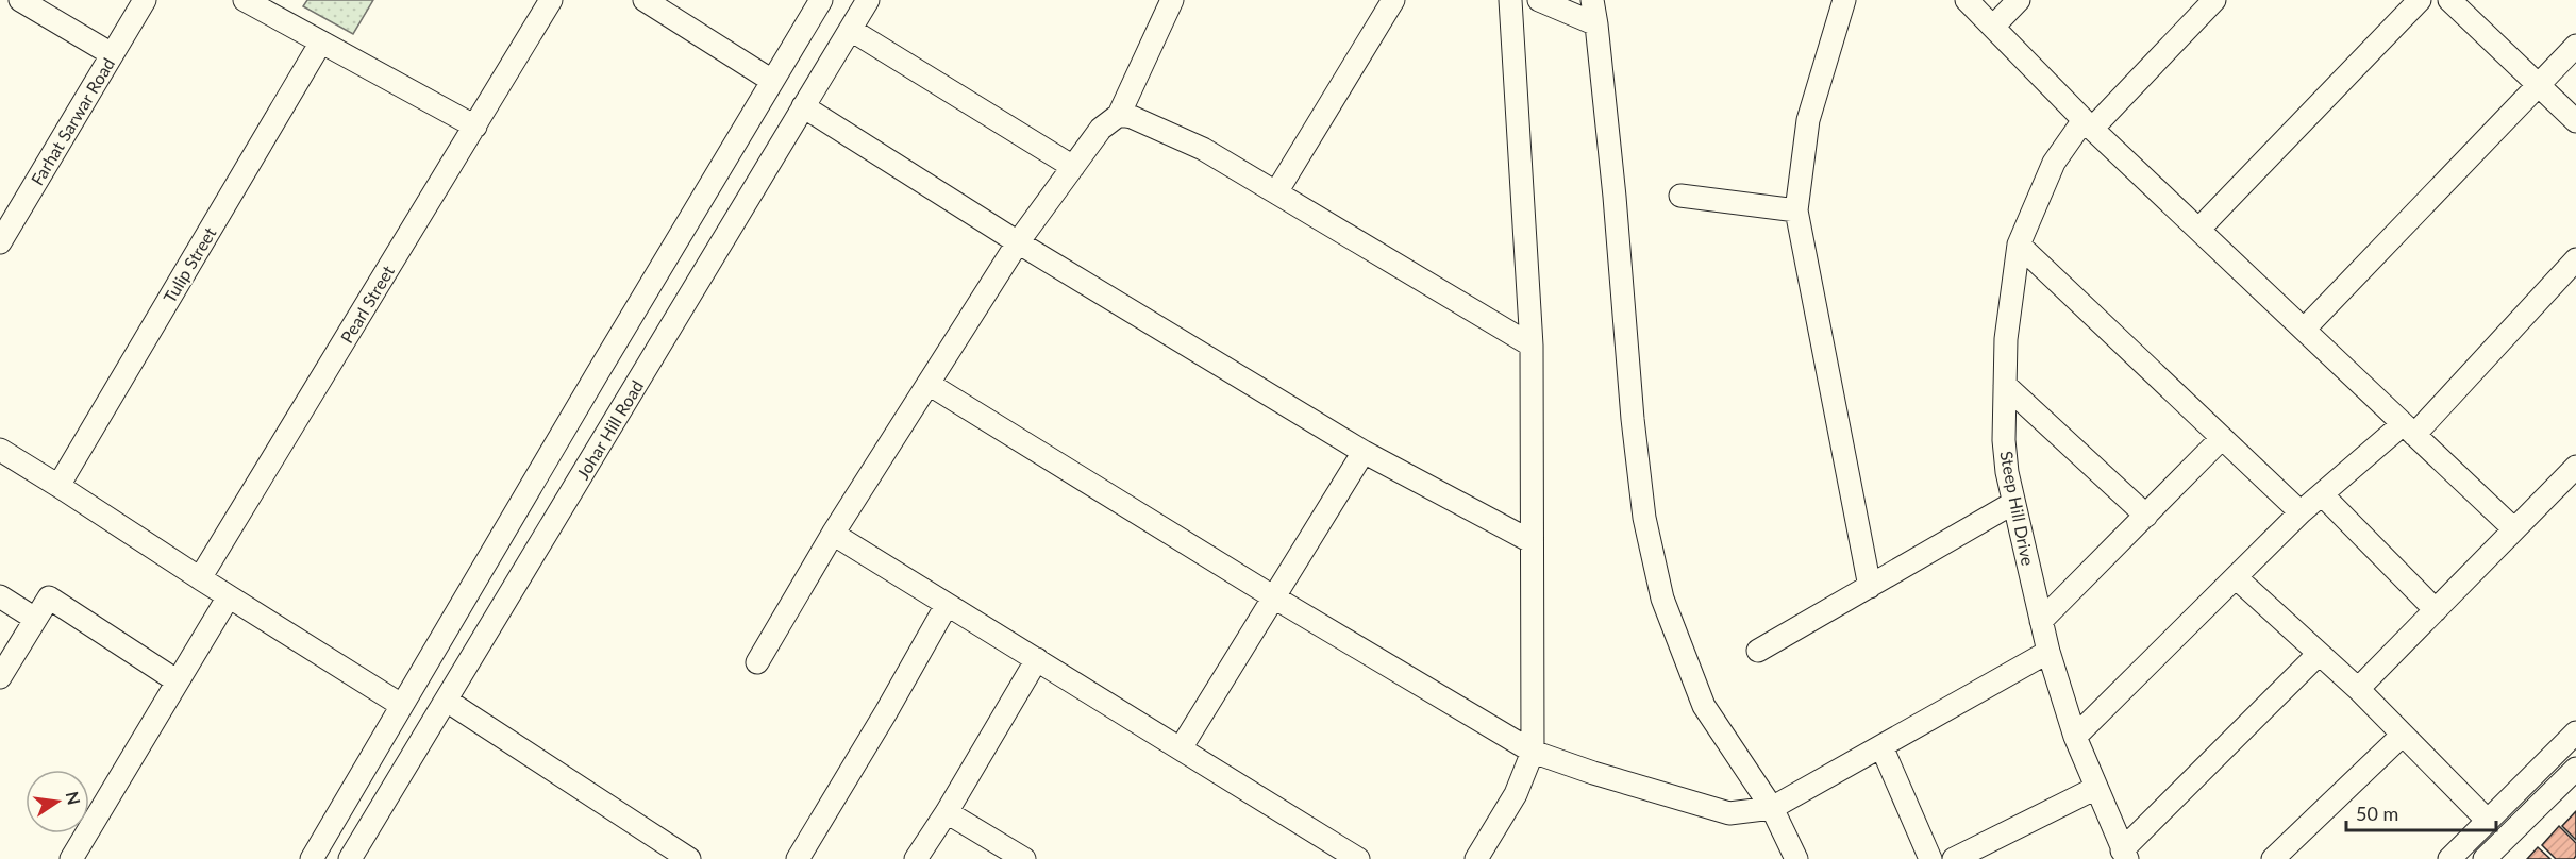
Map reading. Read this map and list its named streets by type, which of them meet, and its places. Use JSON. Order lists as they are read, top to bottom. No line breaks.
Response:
{"streets":{"street":["Farhat Sarwar Road","Tulip Street","Pearl Street","Johar Hill Road","Steep Hill Drive"]},"scale_bar":"50 m","north":"right"}
